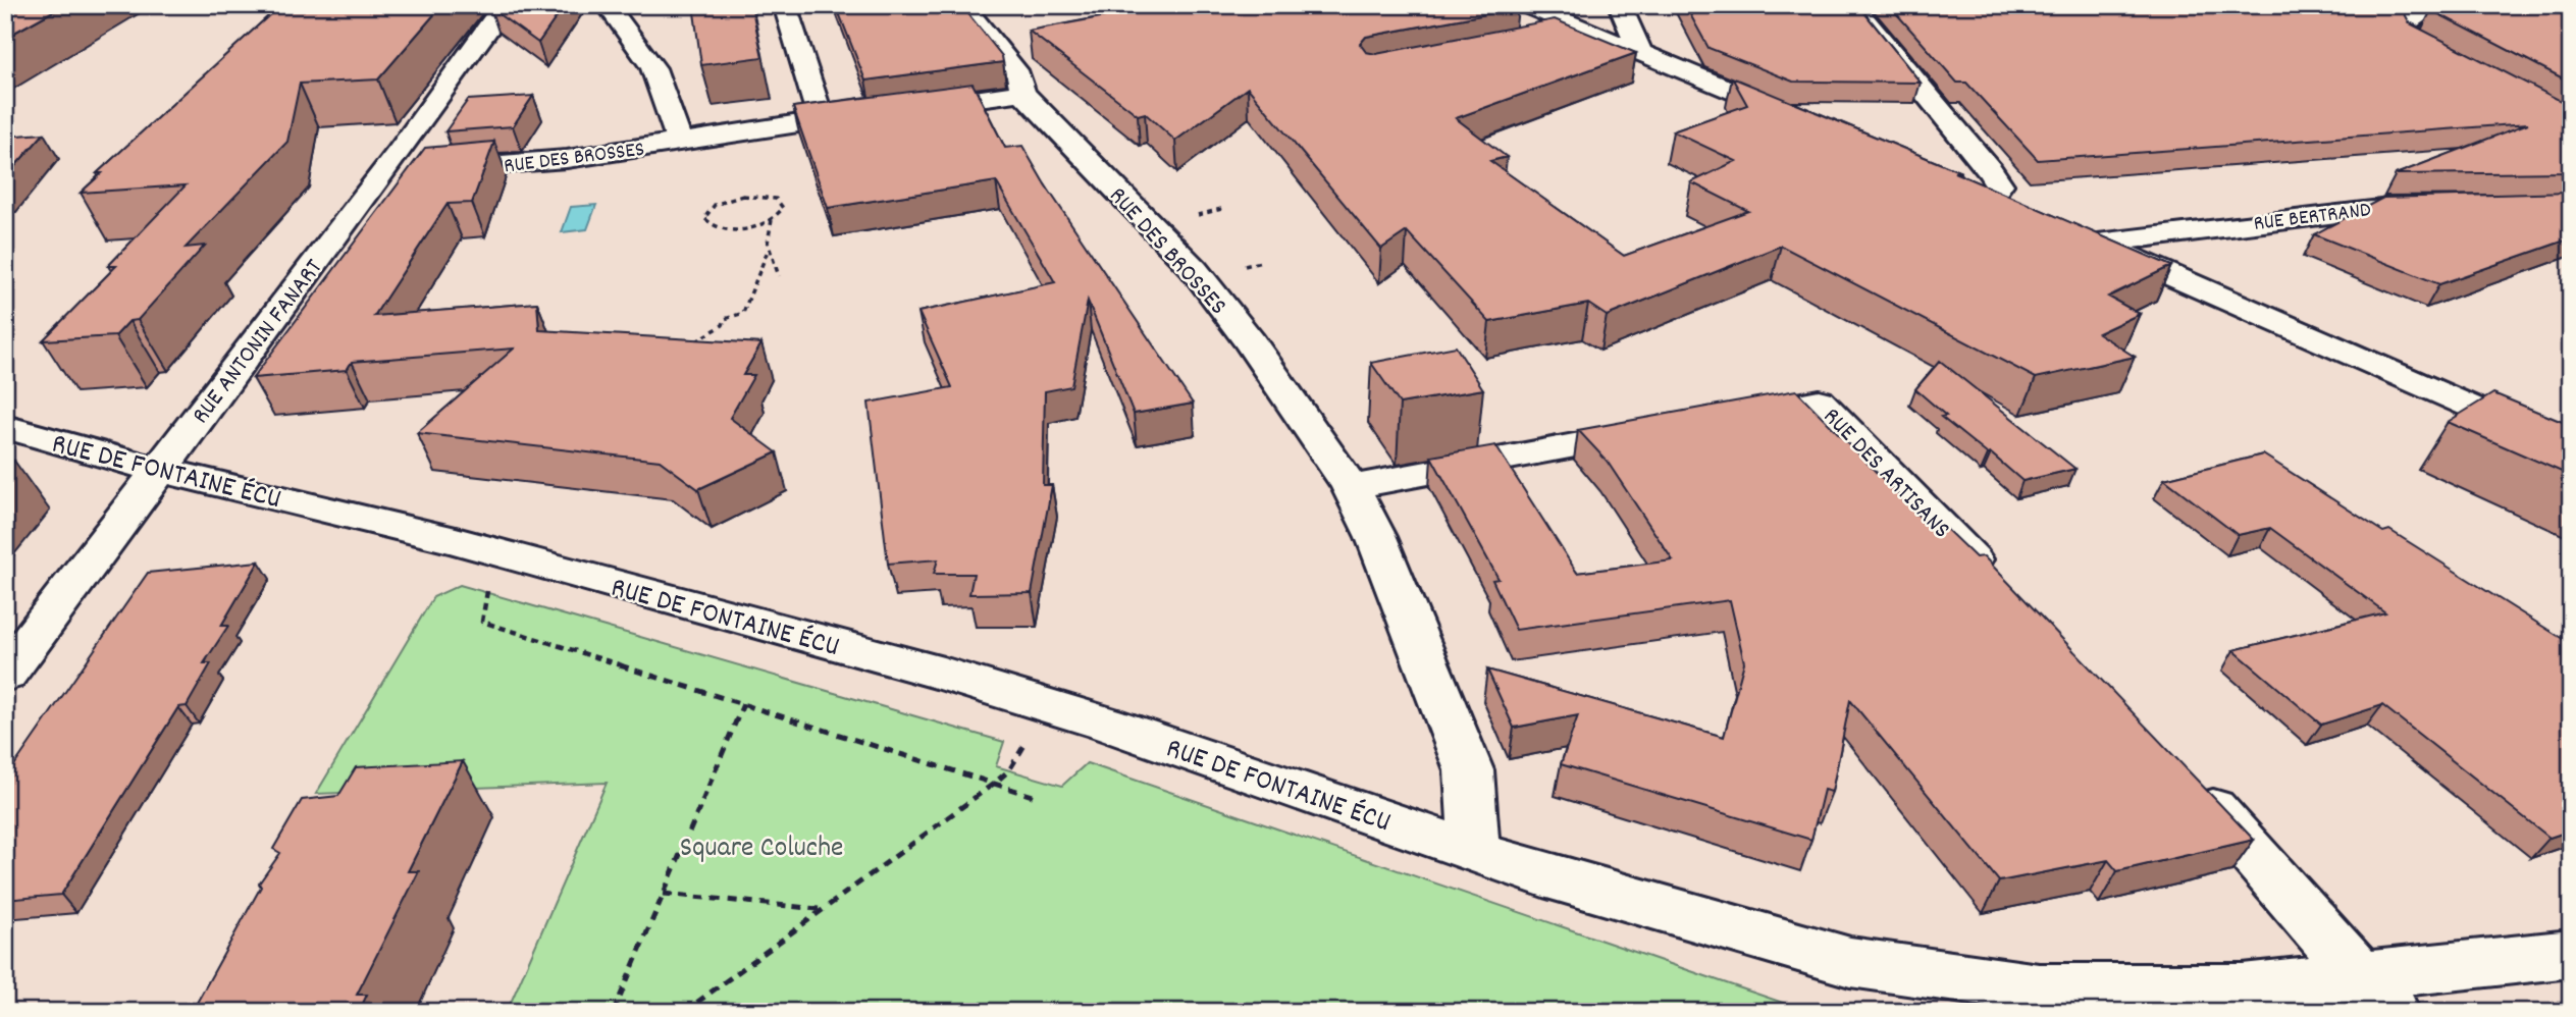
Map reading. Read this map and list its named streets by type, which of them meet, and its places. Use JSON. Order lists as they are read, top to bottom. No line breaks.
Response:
{"streets":{"street":["RUE DES BROSSES","RUE BERTRAND","RUE ANTONIN FANART","RUE DE FONTAINE ÉCU","RUE DES ARTISANS"]},"crossings":[["RUE DES BROSSES","RUE ANTONIN FANART"],["RUE DES BROSSES","RUE DE FONTAINE ÉCU"],["RUE ANTONIN FANART","RUE DE FONTAINE ÉCU"]],"parks":["Square Coluche"]}
